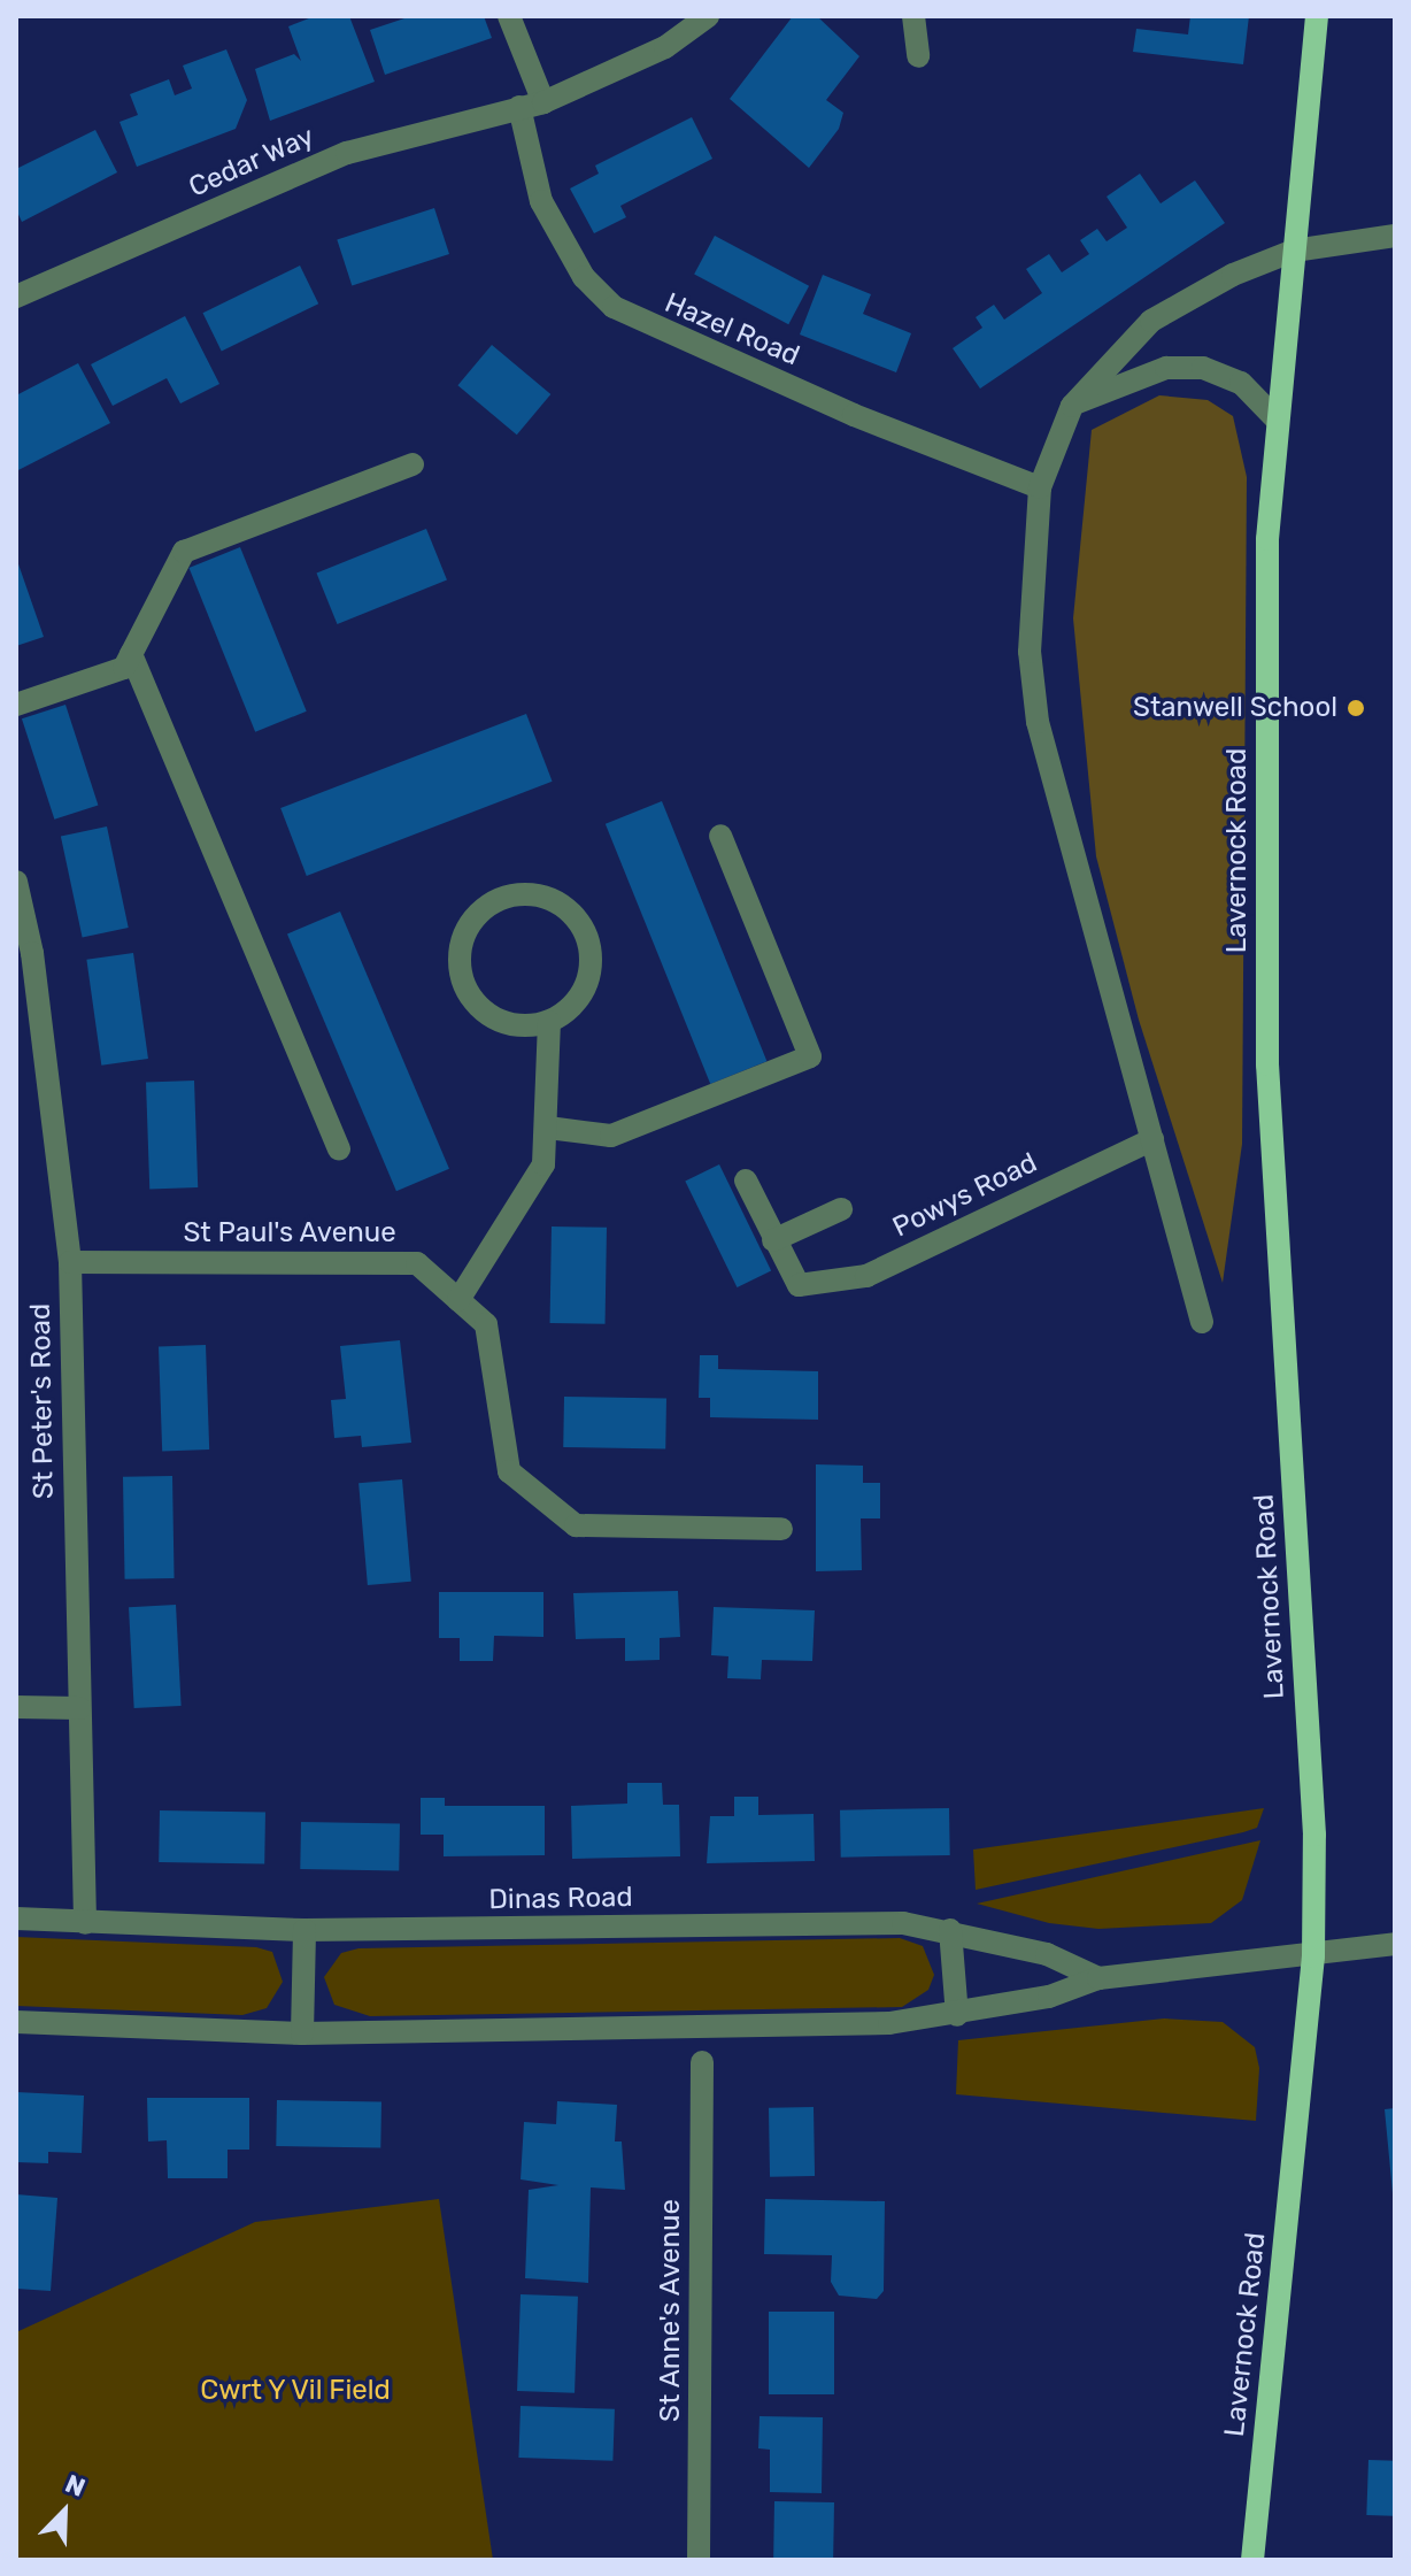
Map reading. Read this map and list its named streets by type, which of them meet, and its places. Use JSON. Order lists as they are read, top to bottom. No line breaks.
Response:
{"streets":{"main road":["Lavernock Road"],"street":["Cedar Way","Hazel Road","Powys Road","St Paul's Avenue","St Peter's Road","Dinas Road","St Anne's Avenue"]},"crossings":[["Cedar Way","Hazel Road"],["St Paul's Avenue","St Peter's Road"],["St Peter's Road","Dinas Road"]],"parks":["Cwrt Y Vil Field"],"places":["Stanwell School"],"north":"top right"}
